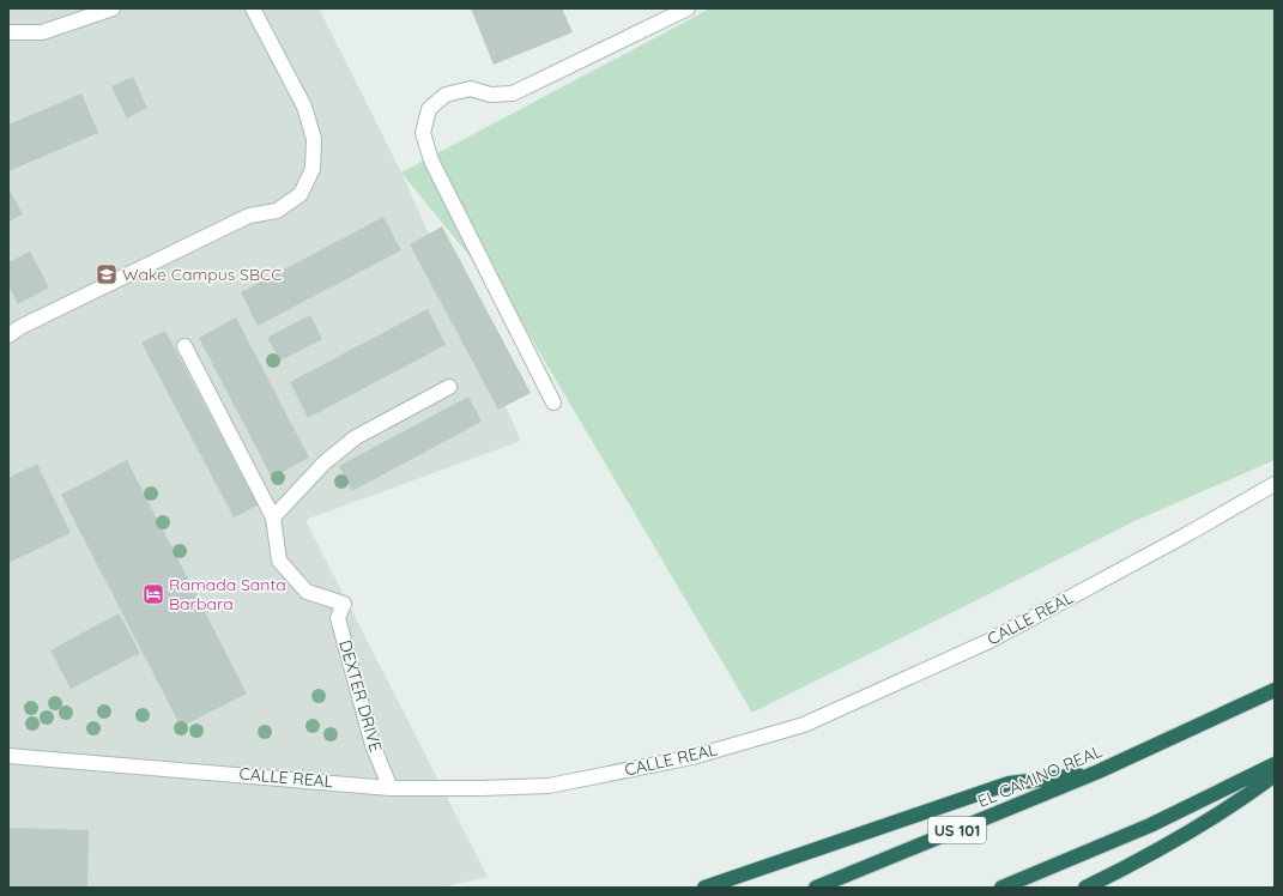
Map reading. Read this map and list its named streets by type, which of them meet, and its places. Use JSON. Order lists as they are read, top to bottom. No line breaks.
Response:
{"streets":{"highway":["EL CAMINO REAL","US 101"],"street":["CALLE REAL","DEXTER DRIVE"]},"crossings":[["CALLE REAL","DEXTER DRIVE"]],"places":{"school or university":["Wake Campus SBCC"],"hotel":["Ramada Santa Barbara"]}}
